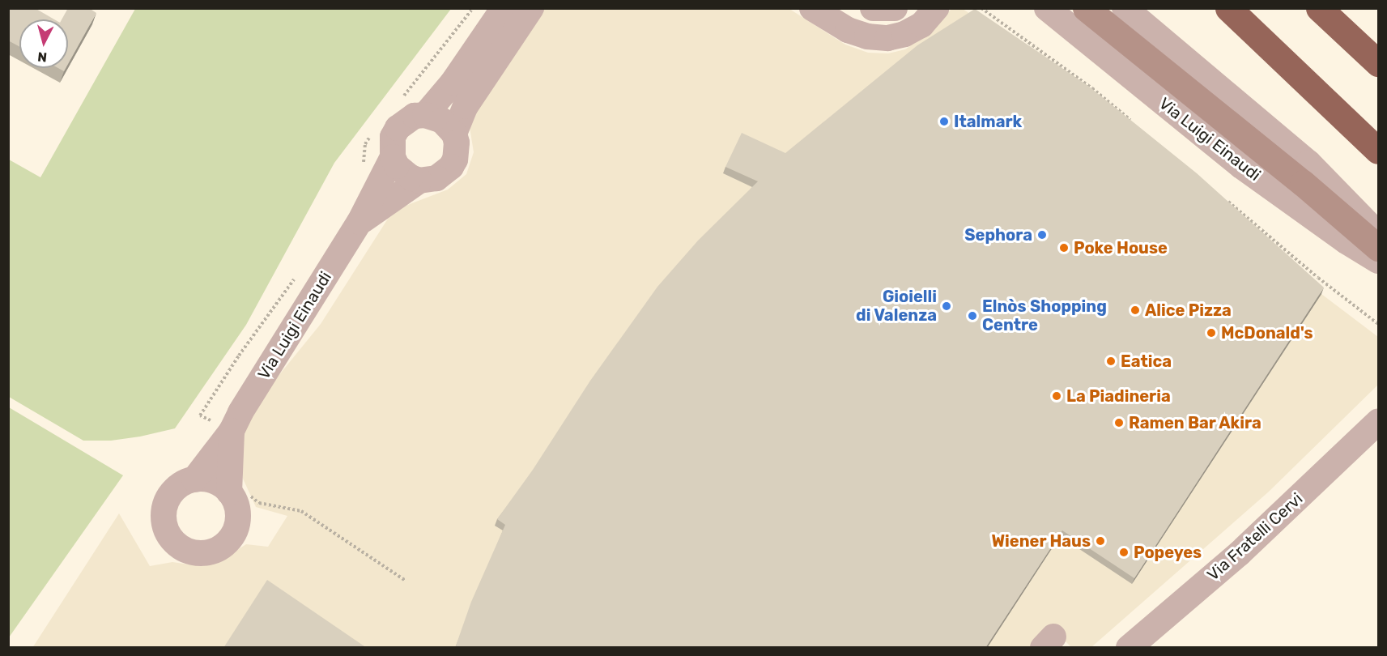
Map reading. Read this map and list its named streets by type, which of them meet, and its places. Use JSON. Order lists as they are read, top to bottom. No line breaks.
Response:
{"streets":{"street":["Via Luigi Einaudi","Via Fratelli Cervi"]},"places":["Italmark","Sephora","Poke House","Gioielli di Valenza","Alice Pizza","Elnòs Shopping Centre","McDonald's","Eatica","La Piadineria","Ramen Bar Akira","Wiener Haus","Popeyes"],"north":"bottom"}
